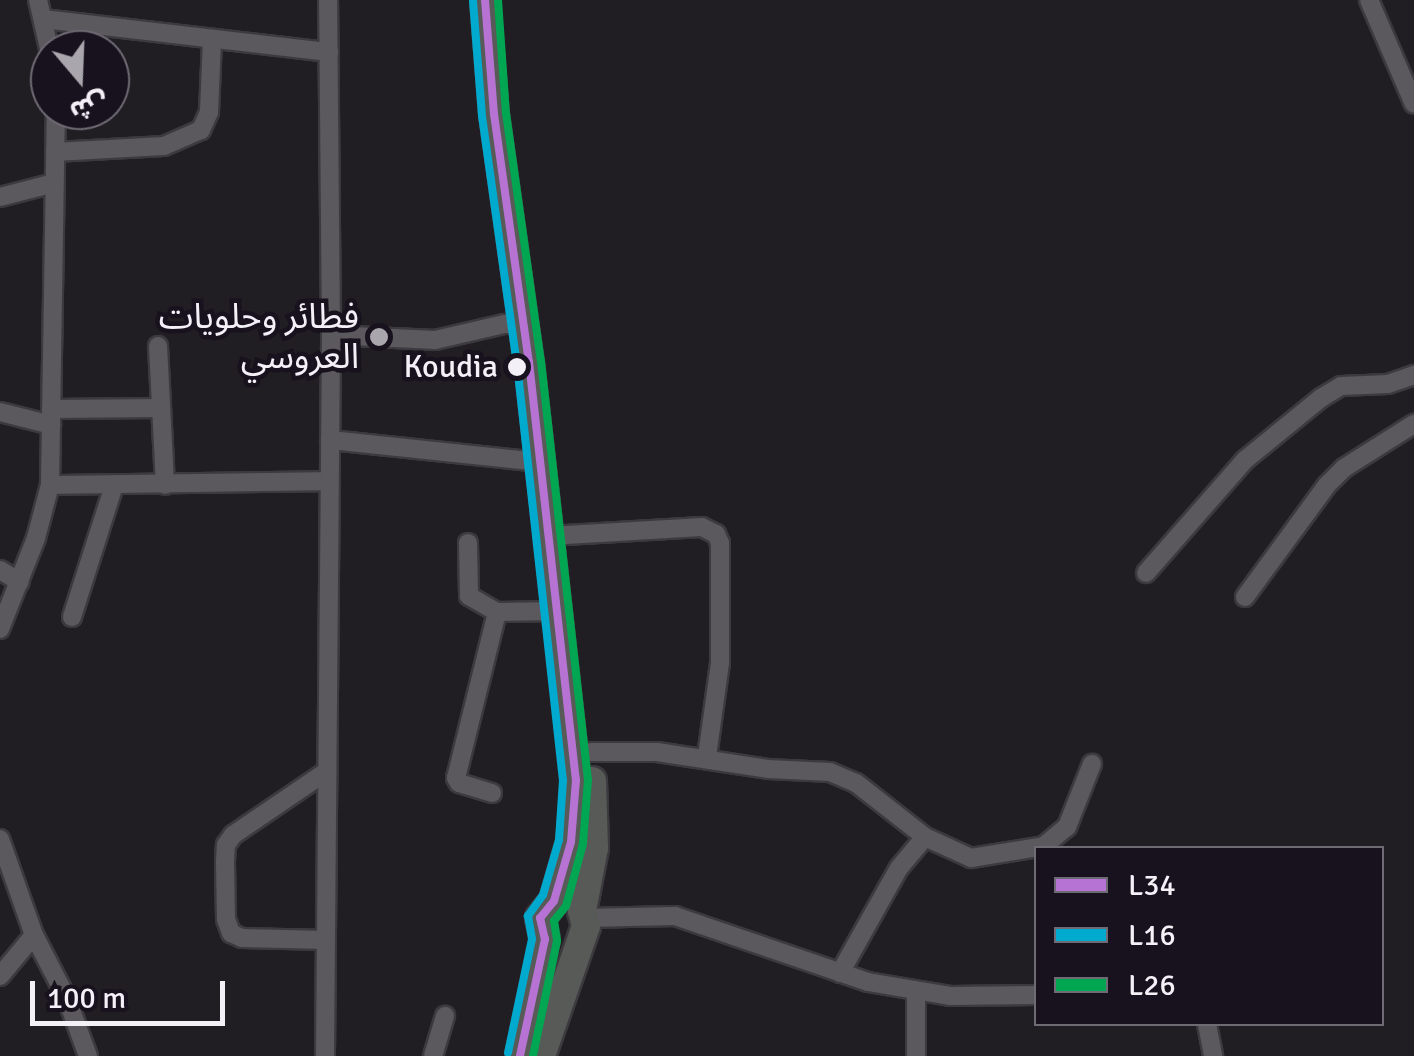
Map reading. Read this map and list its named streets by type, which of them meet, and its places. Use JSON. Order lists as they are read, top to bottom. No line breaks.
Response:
{"places":["فطائر وحلويات العروسي","Koudia"],"lines":["transit line L34","transit line L26","transit line L16"],"legend":["L34","L16","L26"],"scale_bar":"100 m","north":"bottom"}
